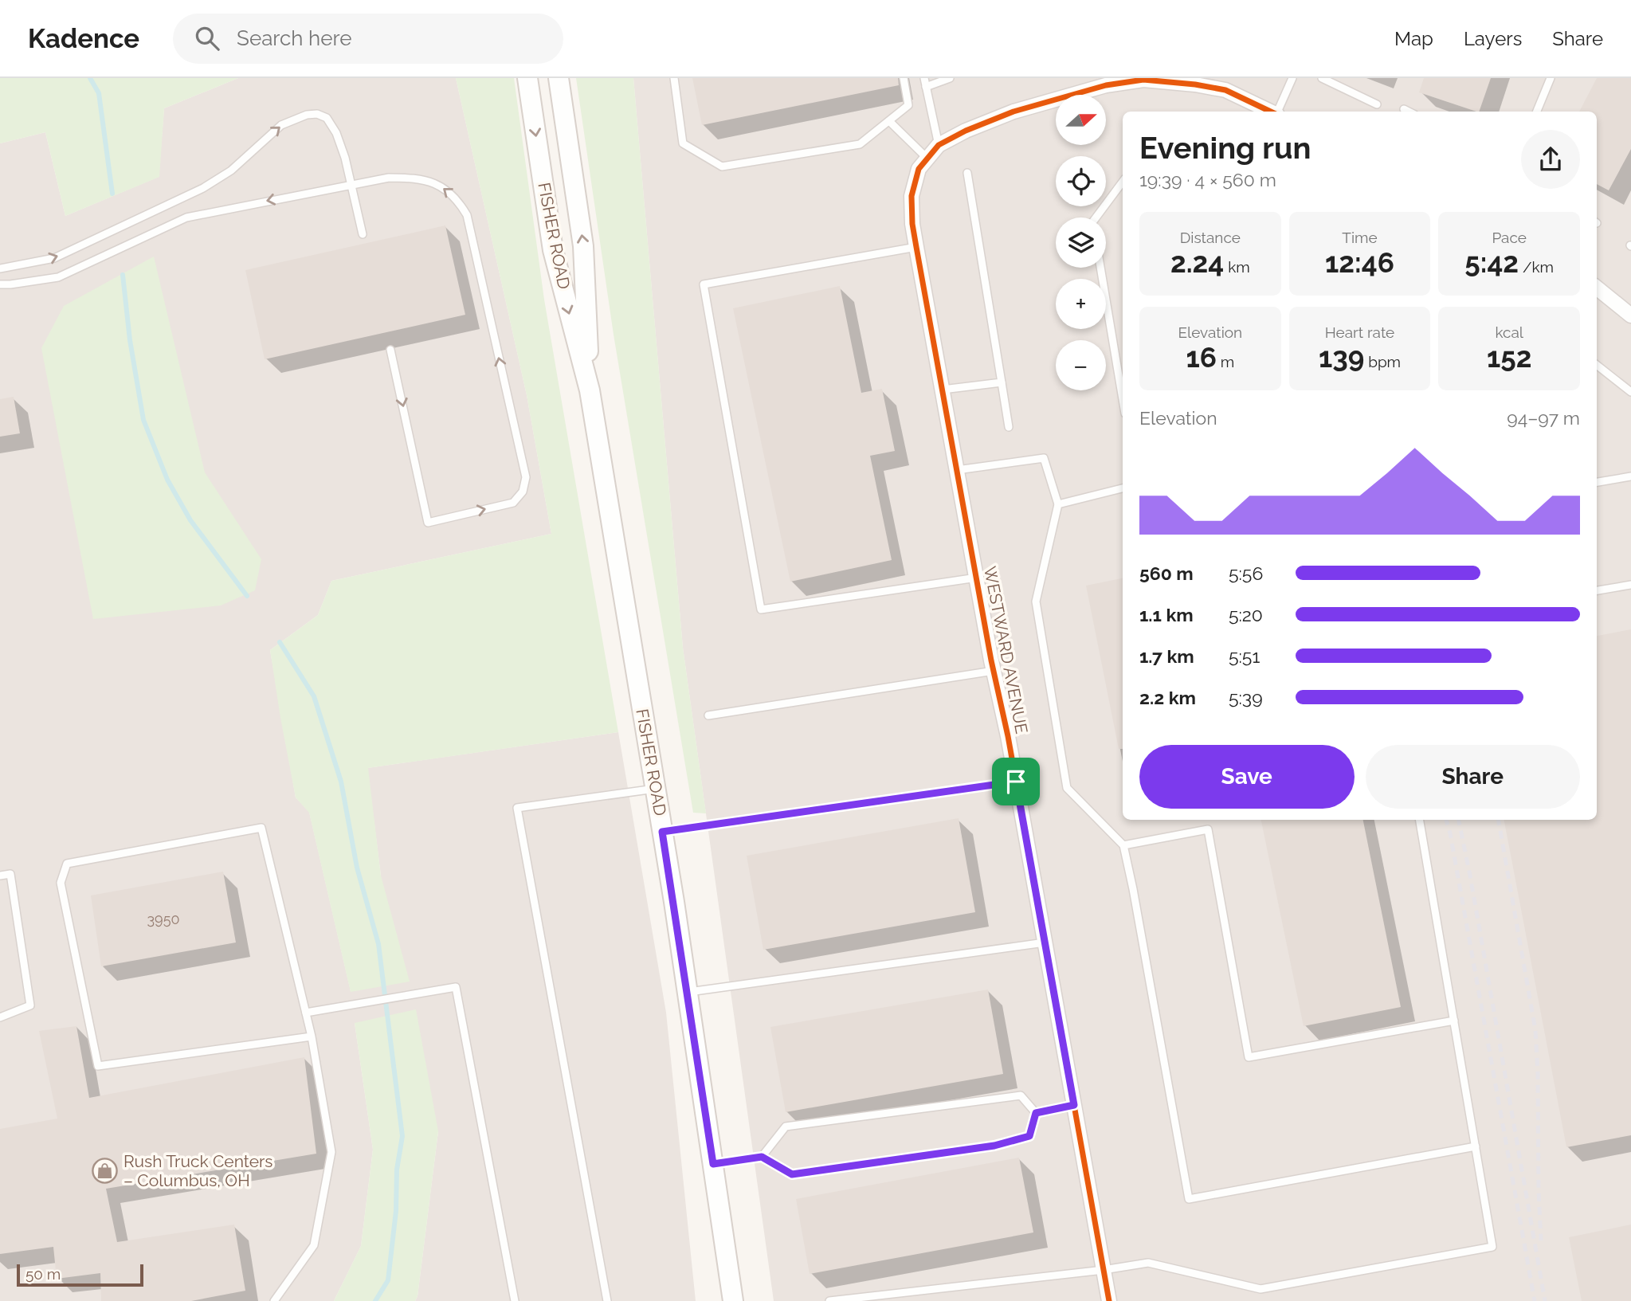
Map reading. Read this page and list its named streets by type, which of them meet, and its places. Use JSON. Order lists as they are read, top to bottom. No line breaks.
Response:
{"streets":{"main road":["FISHER ROAD"],"street":["WESTWARD AVENUE"]},"places":{"shop":["Rush Truck Centers – Columbus, OH"]},"house_numbers":["3950"],"scale_bar":"50 m","north":"right","page":{"header":"Kadence","search":"Search here","nav":["Map","Layers","Share"],"map_buttons":["+","−"],"heading":["Evening run","19:39 · 4 × 560 m"],"stats":[["Distance","2.24 km"],["Time","12:46"],["Pace","5:42 /km"],["Elevation","16 m"],["Heart rate","139 bpm"],["kcal","152"]],"chart":["Elevation","94–97 m"],"list":[{"name":"560 m","note":"5:56"},{"name":"1.1 km","note":"5:20"},{"name":"1.7 km","note":"5:51"},{"name":"2.2 km","note":"5:39"}],"buttons":["Save","Share"],"scale":"50 m"}}
